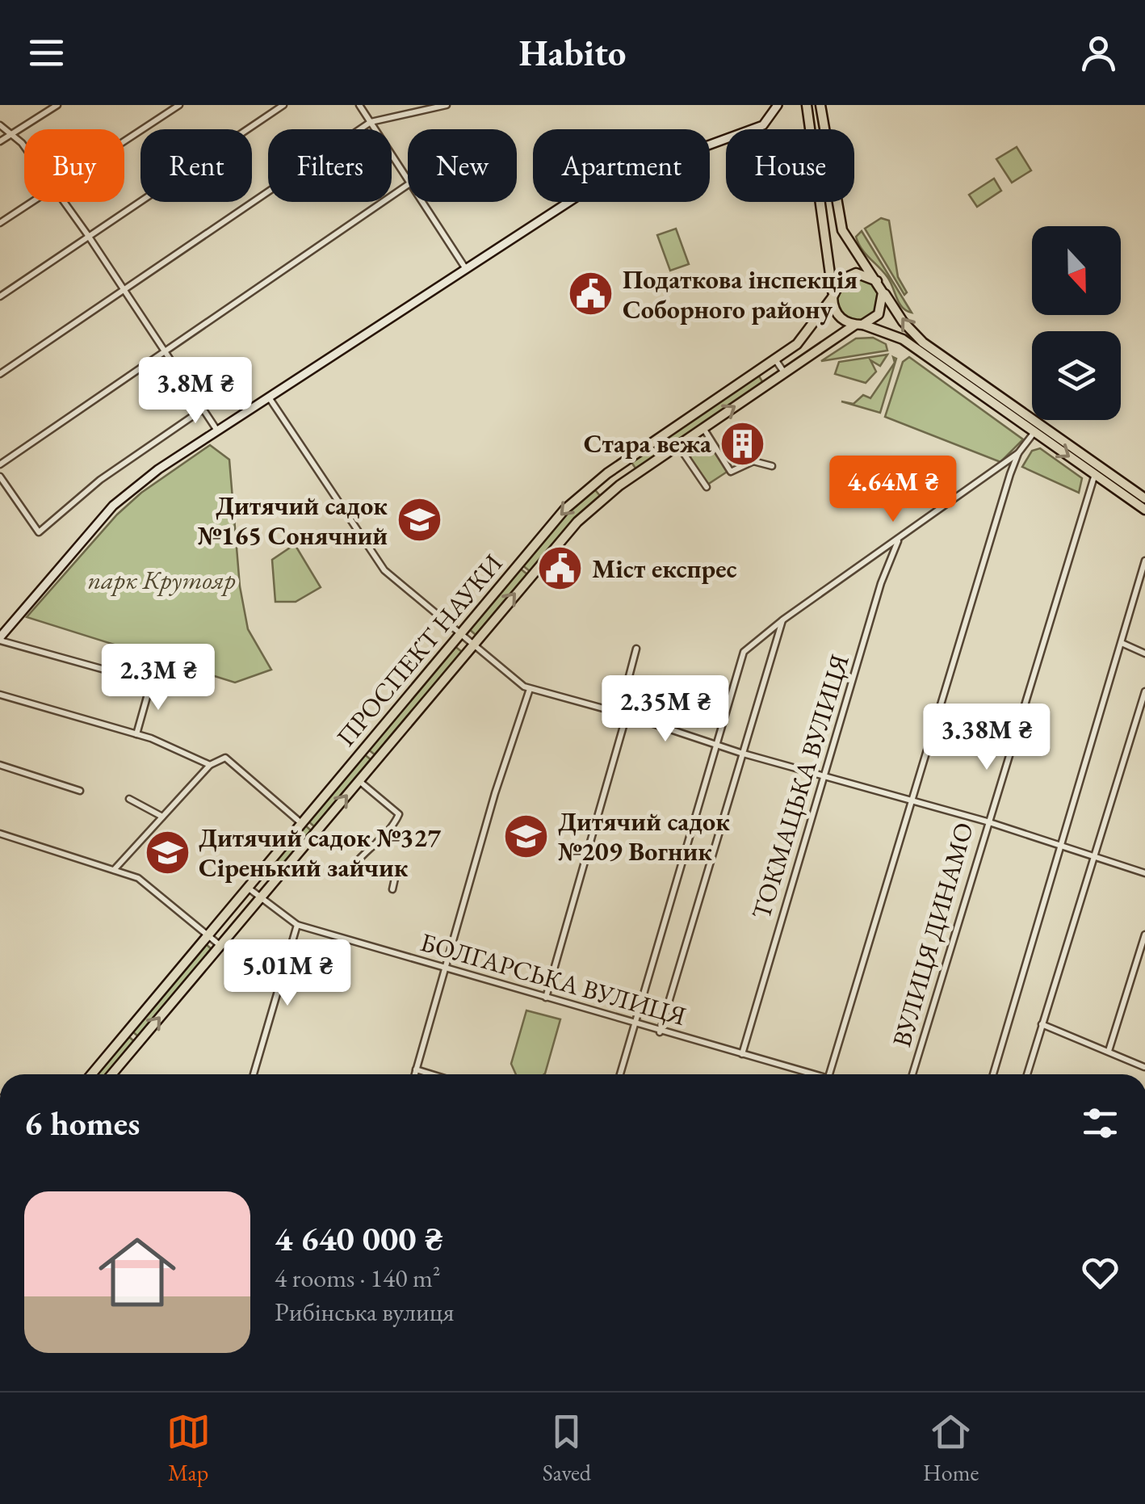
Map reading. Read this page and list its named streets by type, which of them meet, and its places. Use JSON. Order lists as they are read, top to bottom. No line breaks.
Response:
{"streets":{"main road":["ПРОСПЕКТ НАУКИ"],"street":["ТОКМАЦЬКА ВУЛИЦЯ","ВУЛИЦЯ ДИНАМО","БОЛГАРСЬКА ВУЛИЦЯ"]},"crossings":[["ПРОСПЕКТ НАУКИ","БОЛГАРСЬКА ВУЛИЦЯ"],["ТОКМАЦЬКА ВУЛИЦЯ","БОЛГАРСЬКА ВУЛИЦЯ"]],"parks":["парк Крутояр"],"places":{"public building":["Податкова інспекція Соборного району","Міст експрес"],"building":["Стара вежа"],"school or university":["Дитячий садок №165 Сонячний","Дитячий садок №209 Вогник","Дитячий садок №327 Сіренький зайчик"]},"north":"bottom","page":{"header":"Habito","chip":["Buy","Rent","Filters","New","Apartment","House"],"price":["3.8M ₴","4.64M ₴","2.3M ₴","2.35M ₴","3.38M ₴","5.01M ₴"],"heading":"6 homes","list":[{"name":"4 640 000 ₴","note":"4 rooms · 140 m² · Рибінська вулиця"}],"tabs":["Map","Saved","Home"]}}
